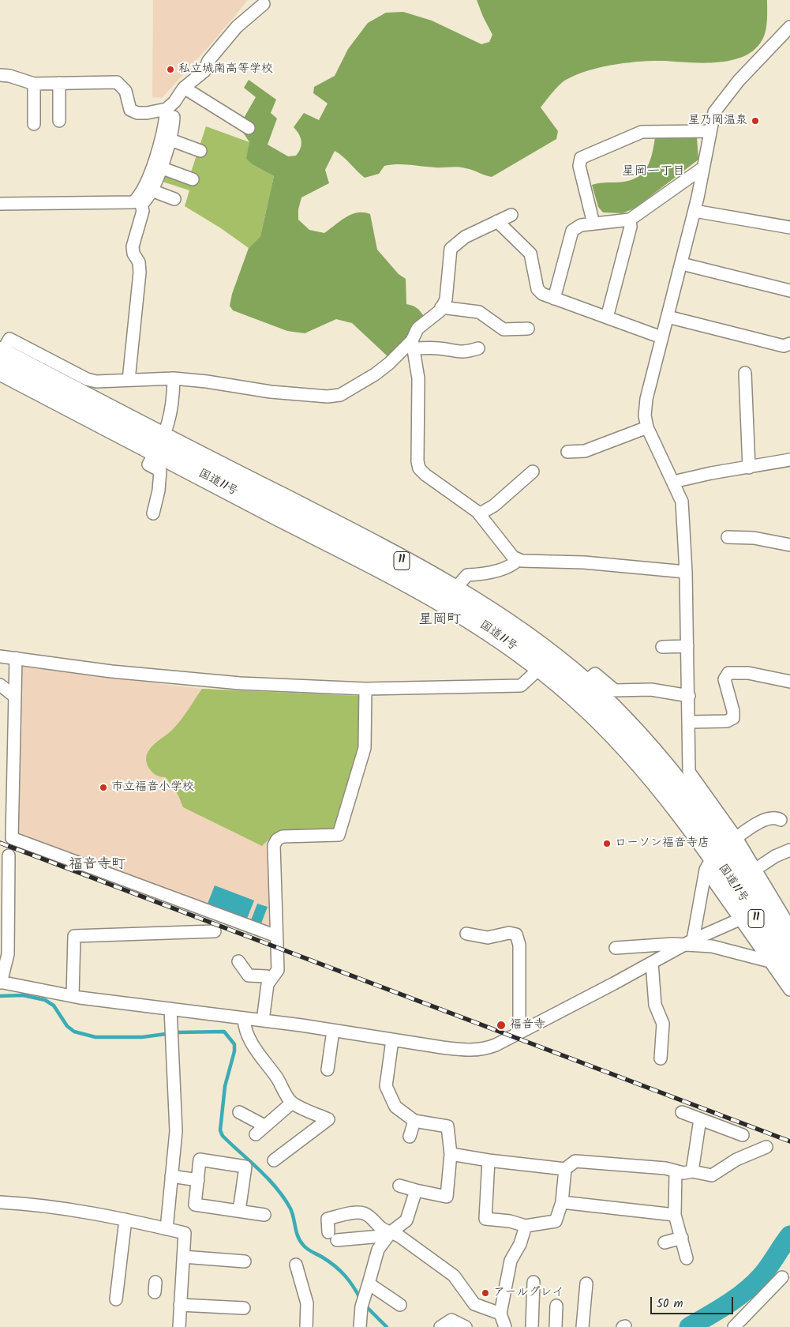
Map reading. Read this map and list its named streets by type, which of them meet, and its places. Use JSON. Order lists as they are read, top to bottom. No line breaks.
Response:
{"streets":{"highway":["国道11号","11"]},"districts":["星岡一丁目","星岡町","福音寺町"],"places":["私立城南高等学校","星乃岡温泉","市立福音小学校","ローソン福音寺店","福音寺","アールグレイ"],"scale_bar":"50 m"}
